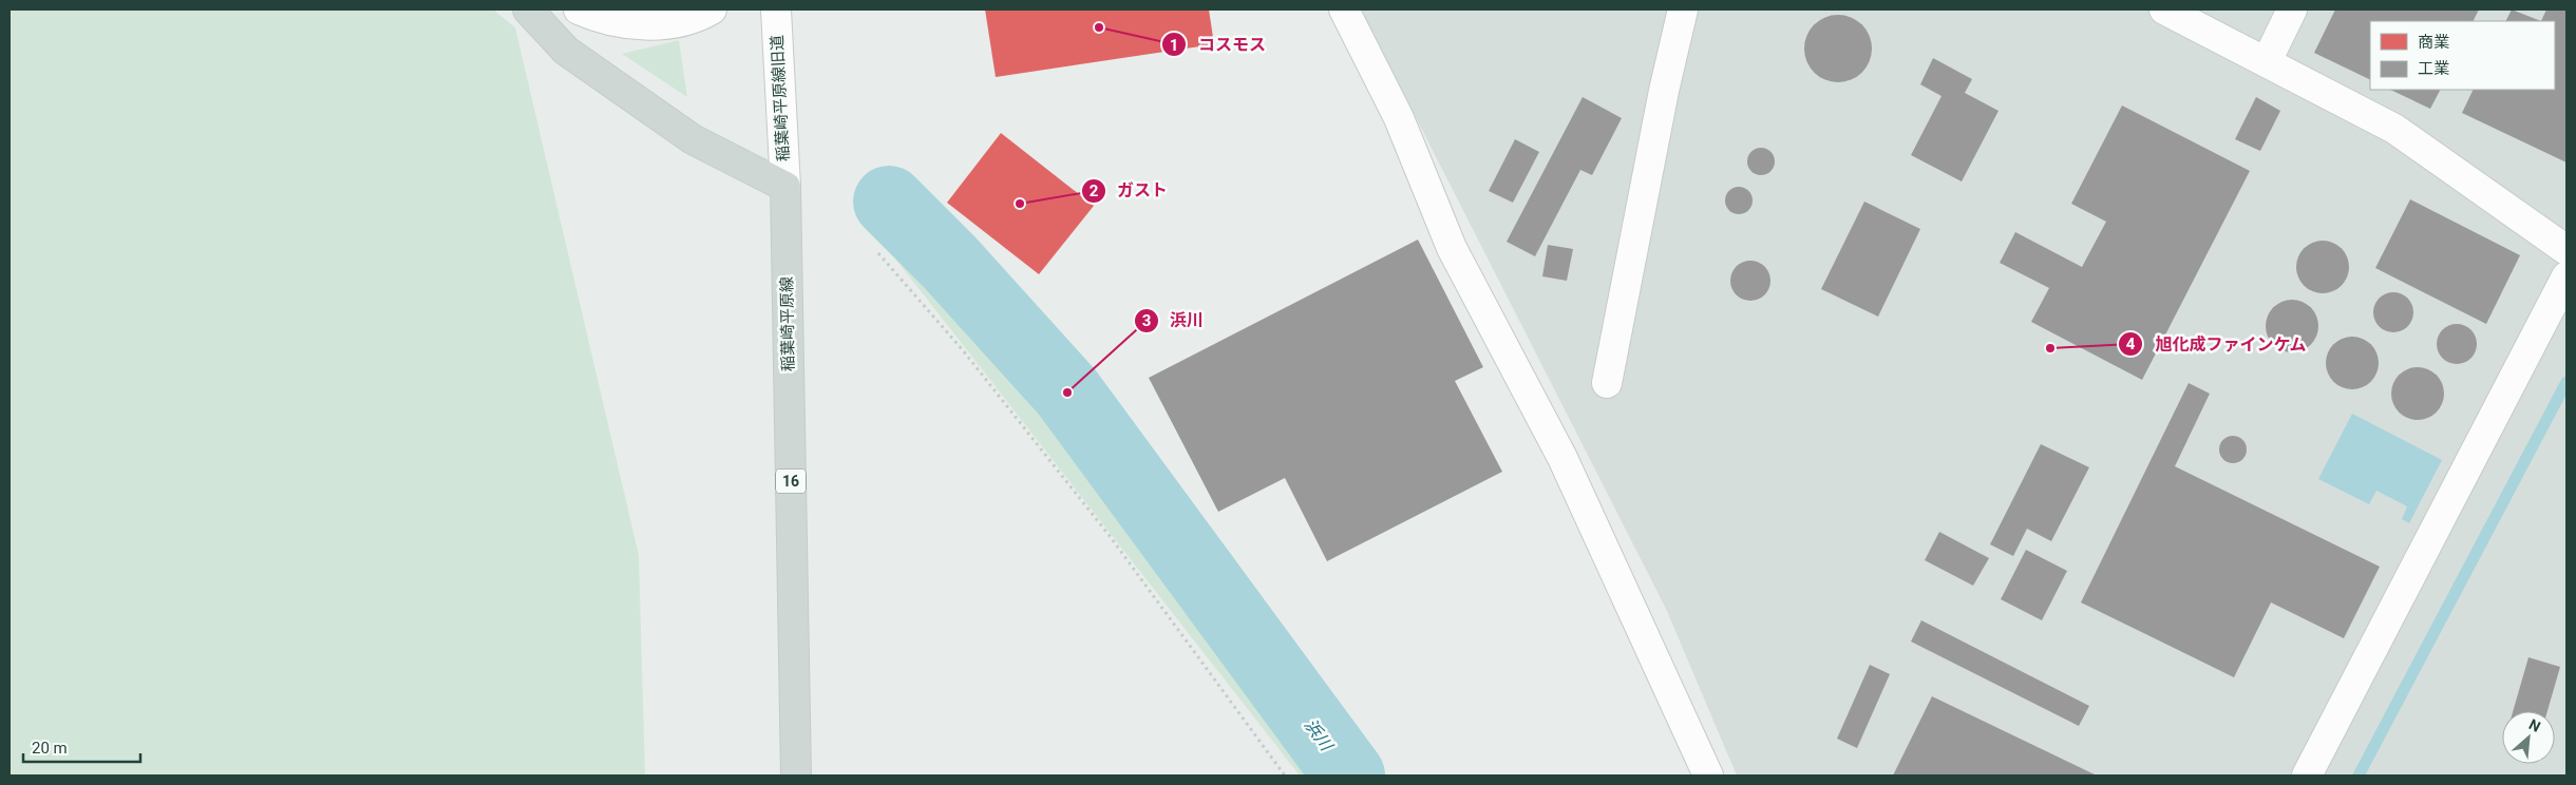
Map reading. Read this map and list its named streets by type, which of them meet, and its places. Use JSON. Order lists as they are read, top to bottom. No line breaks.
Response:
{"streets":{"main road":["稲葉崎平原線","16"],"street":["稲葉崎平原線旧道"]},"crossings":[["稲葉崎平原線旧道","稲葉崎平原線"]],"water":["浜川"],"places":["コスモス","ガスト","旭化成ファインケム","浜川"],"legend":["商業","工業"],"scale_bar":"20 m","north":"top right"}
